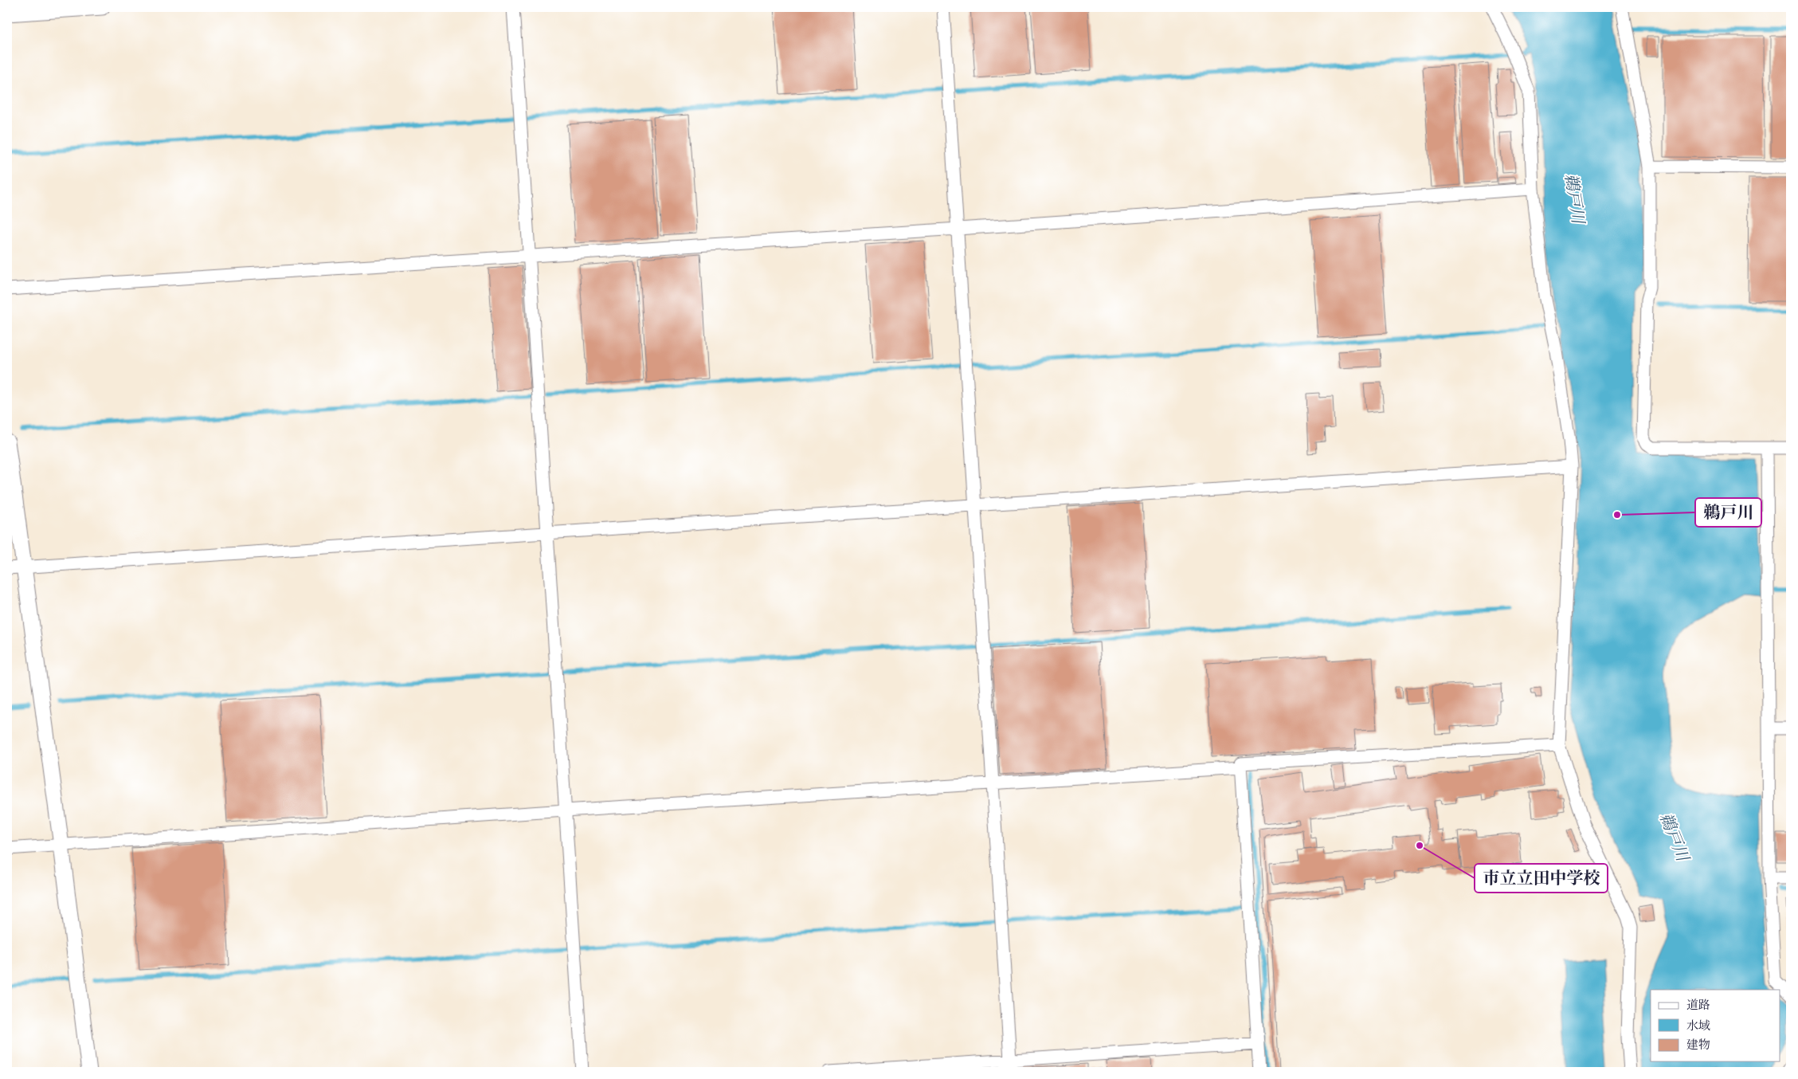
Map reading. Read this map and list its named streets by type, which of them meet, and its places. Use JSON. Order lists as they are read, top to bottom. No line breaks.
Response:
{"water":["鵜戸川"],"places":["鵜戸川","市立立田中学校"],"legend":["道路","水域","建物"]}
